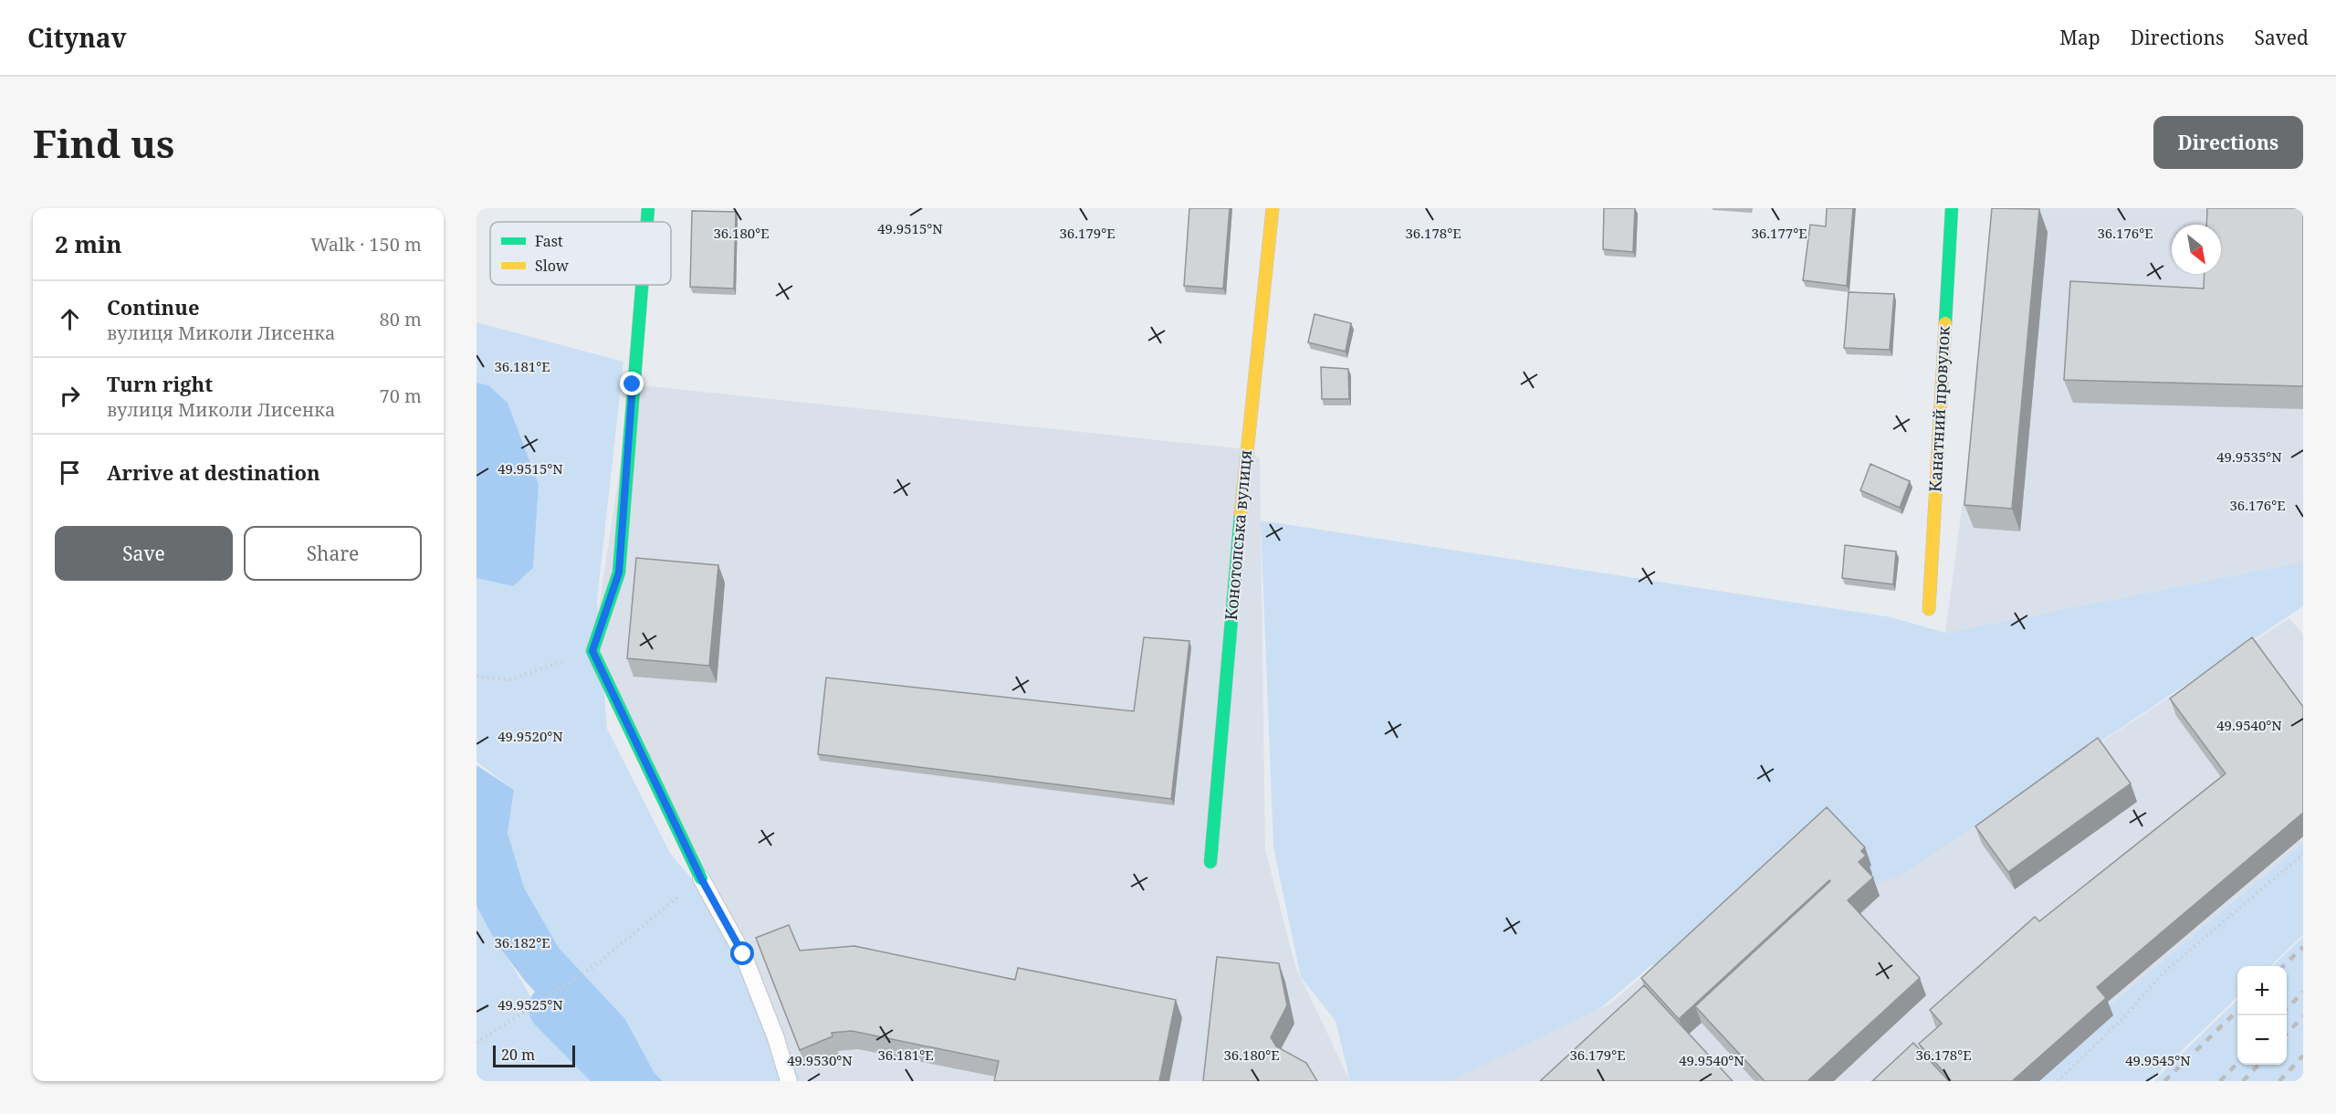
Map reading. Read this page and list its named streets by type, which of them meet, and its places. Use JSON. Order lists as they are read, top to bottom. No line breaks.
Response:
{"streets":{"street":["Канатний провулок","Конотопська вулиця"]},"legend":["Fast","Slow"],"scale_bar":"20 m","north":"bottom right","page":{"header":"Citynav","nav":["Map","Directions","Saved"],"buttons":["Directions",["Save","Share"]],"title":"Find us","heading":["2 min","Walk · 150 m"],"list":[["Continue","вулиця Миколи Лисенка","80 m"],["Turn right","вулиця Миколи Лисенка","70 m"],"Arrive at destination"],"map_buttons":["+","−"],"scale":"20 m"},"coordinates":["49.9515°N","36.180°E","36.179°E","36.178°E","36.177°E","36.176°E","36.181°E","49.9535°N","49.9540°N","49.9520°N","36.182°E","49.9525°N","49.9530°N","49.9545°N"]}
